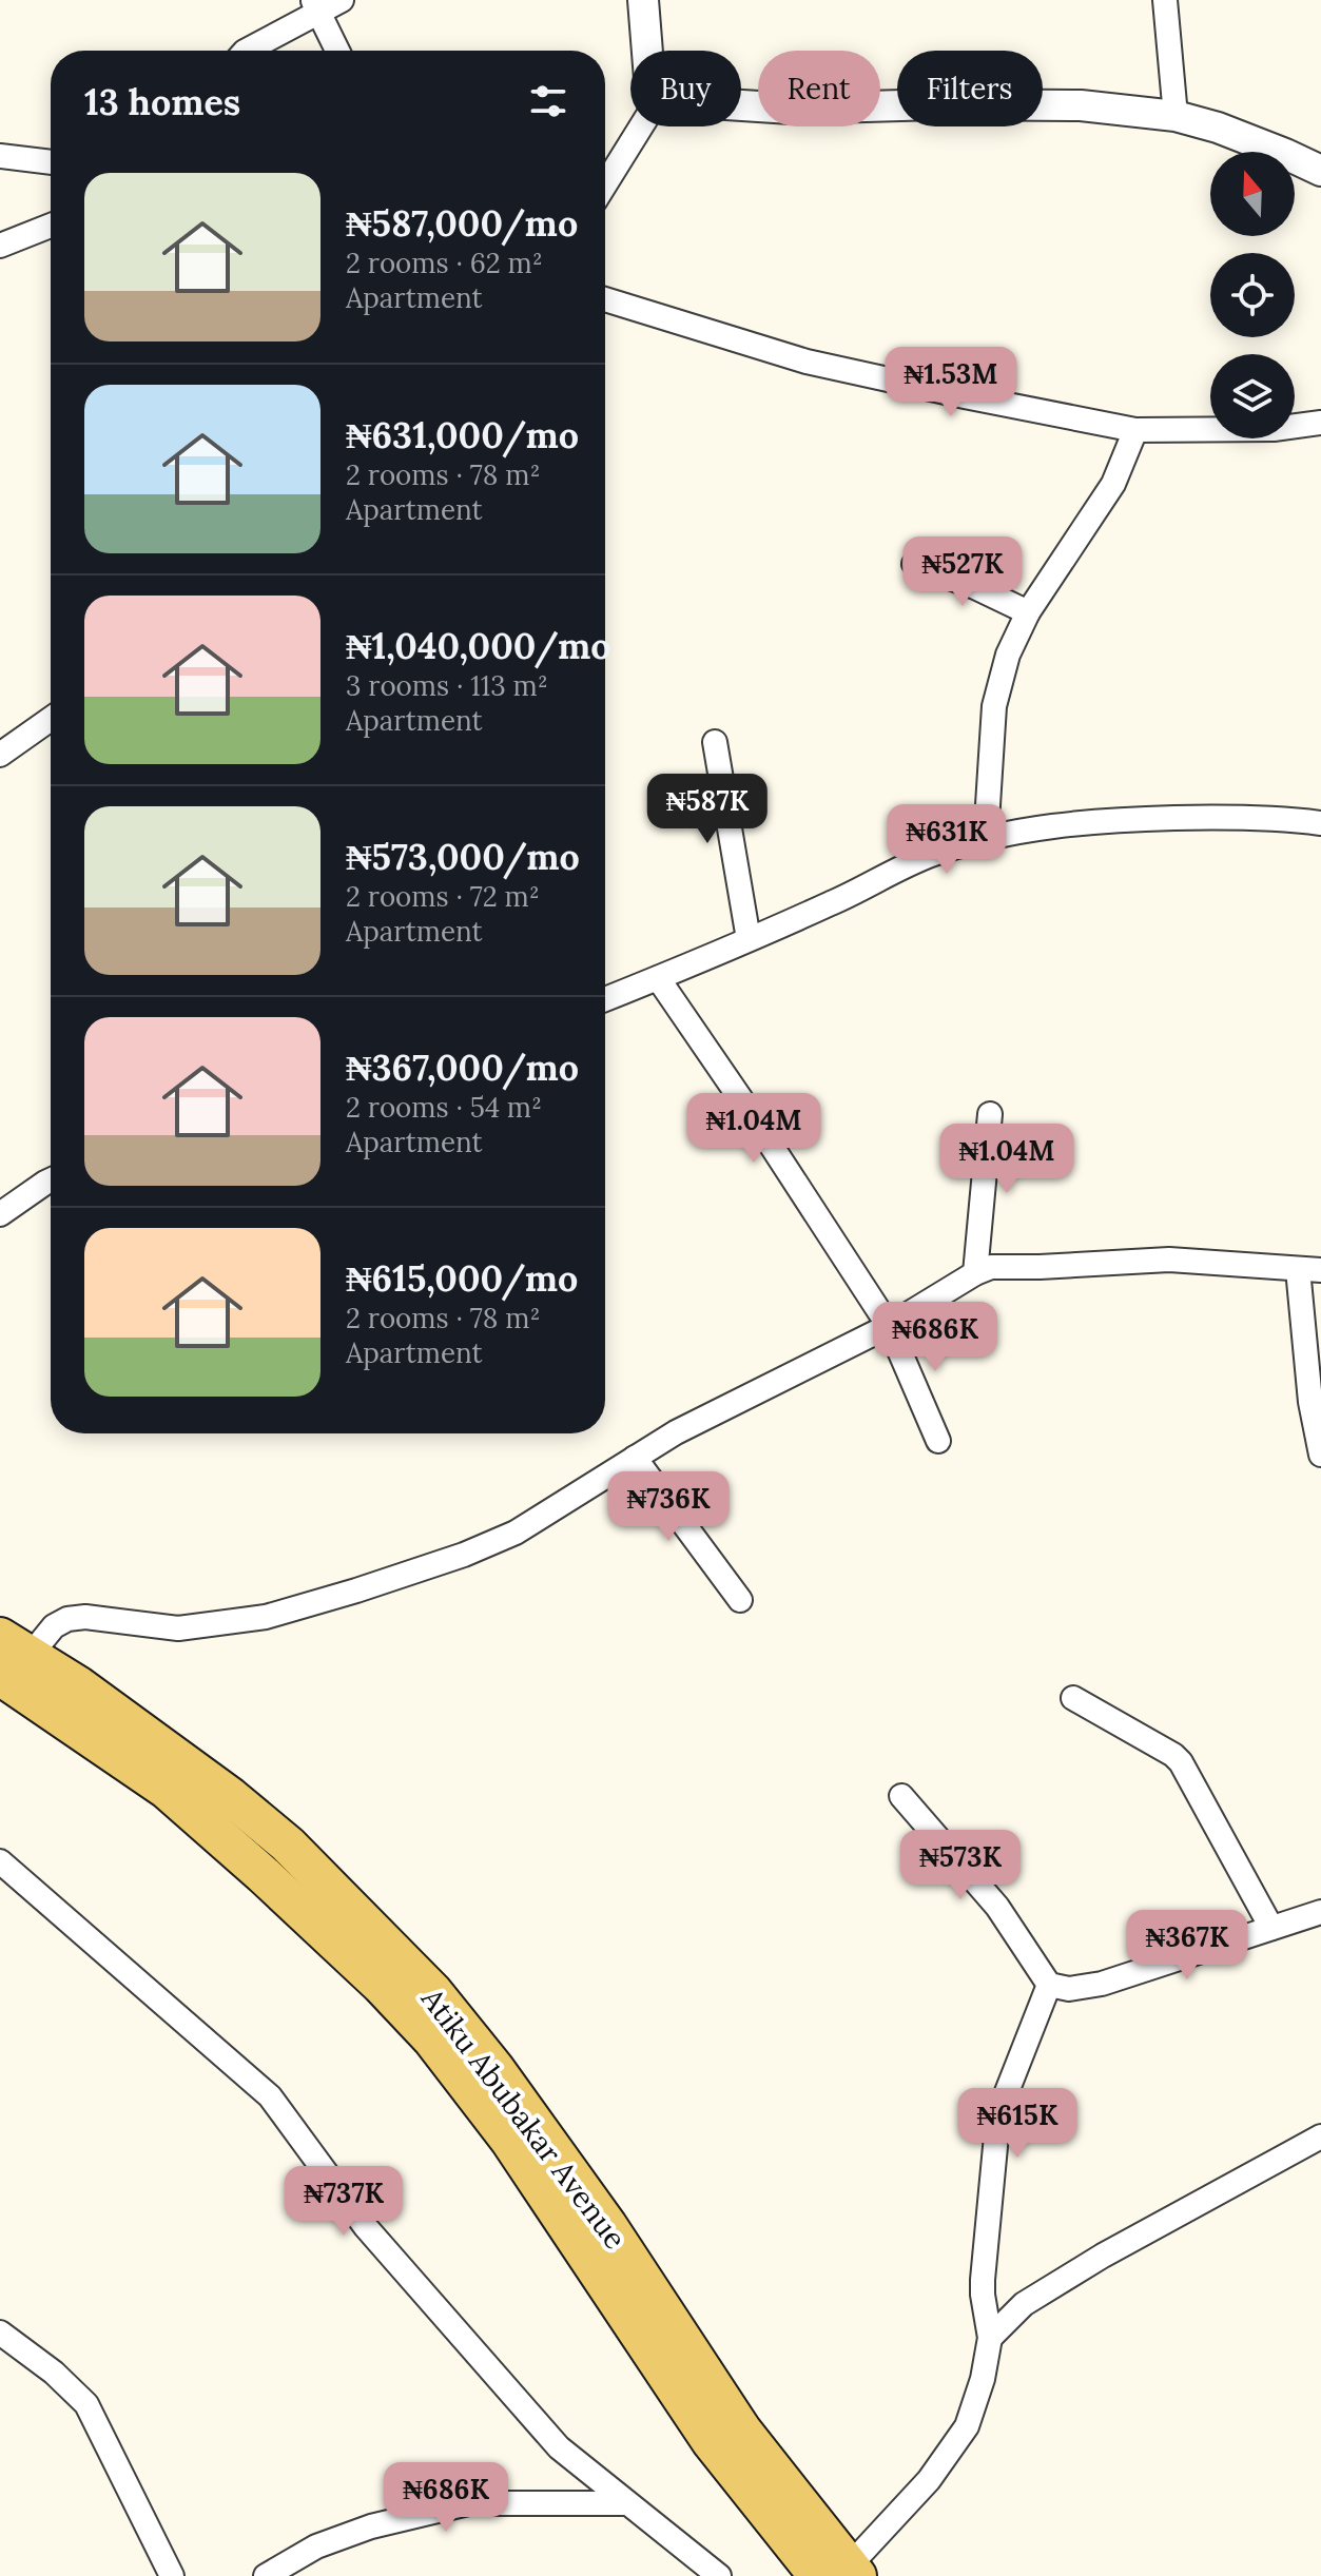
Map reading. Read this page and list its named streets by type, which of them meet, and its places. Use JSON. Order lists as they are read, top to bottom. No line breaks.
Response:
{"streets":{"main road":["Atiku Abubakar Avenue"]},"north":"top","page":{"chip":["Buy","Rent","Filters"],"heading":"13 homes","list":[{"name":"₦587,000/mo","note":"2 rooms · 62 m² · Apartment"},{"name":"₦631,000/mo","note":"2 rooms · 78 m² · Apartment"},{"name":"₦1,040,000/mo","note":"3 rooms · 113 m² · Apartment"},{"name":"₦573,000/mo","note":"2 rooms · 72 m² · Apartment"},{"name":"₦367,000/mo","note":"2 rooms · 54 m² · Apartment"},{"name":"₦615,000/mo","note":"2 rooms · 78 m² · Apartment"}],"price":["₦1.53M","₦527K","₦587K","₦631K","₦1.04M","₦1.04M","₦686K","₦736K","₦573K","₦367K","₦615K","₦737K","₦686K"]}}
